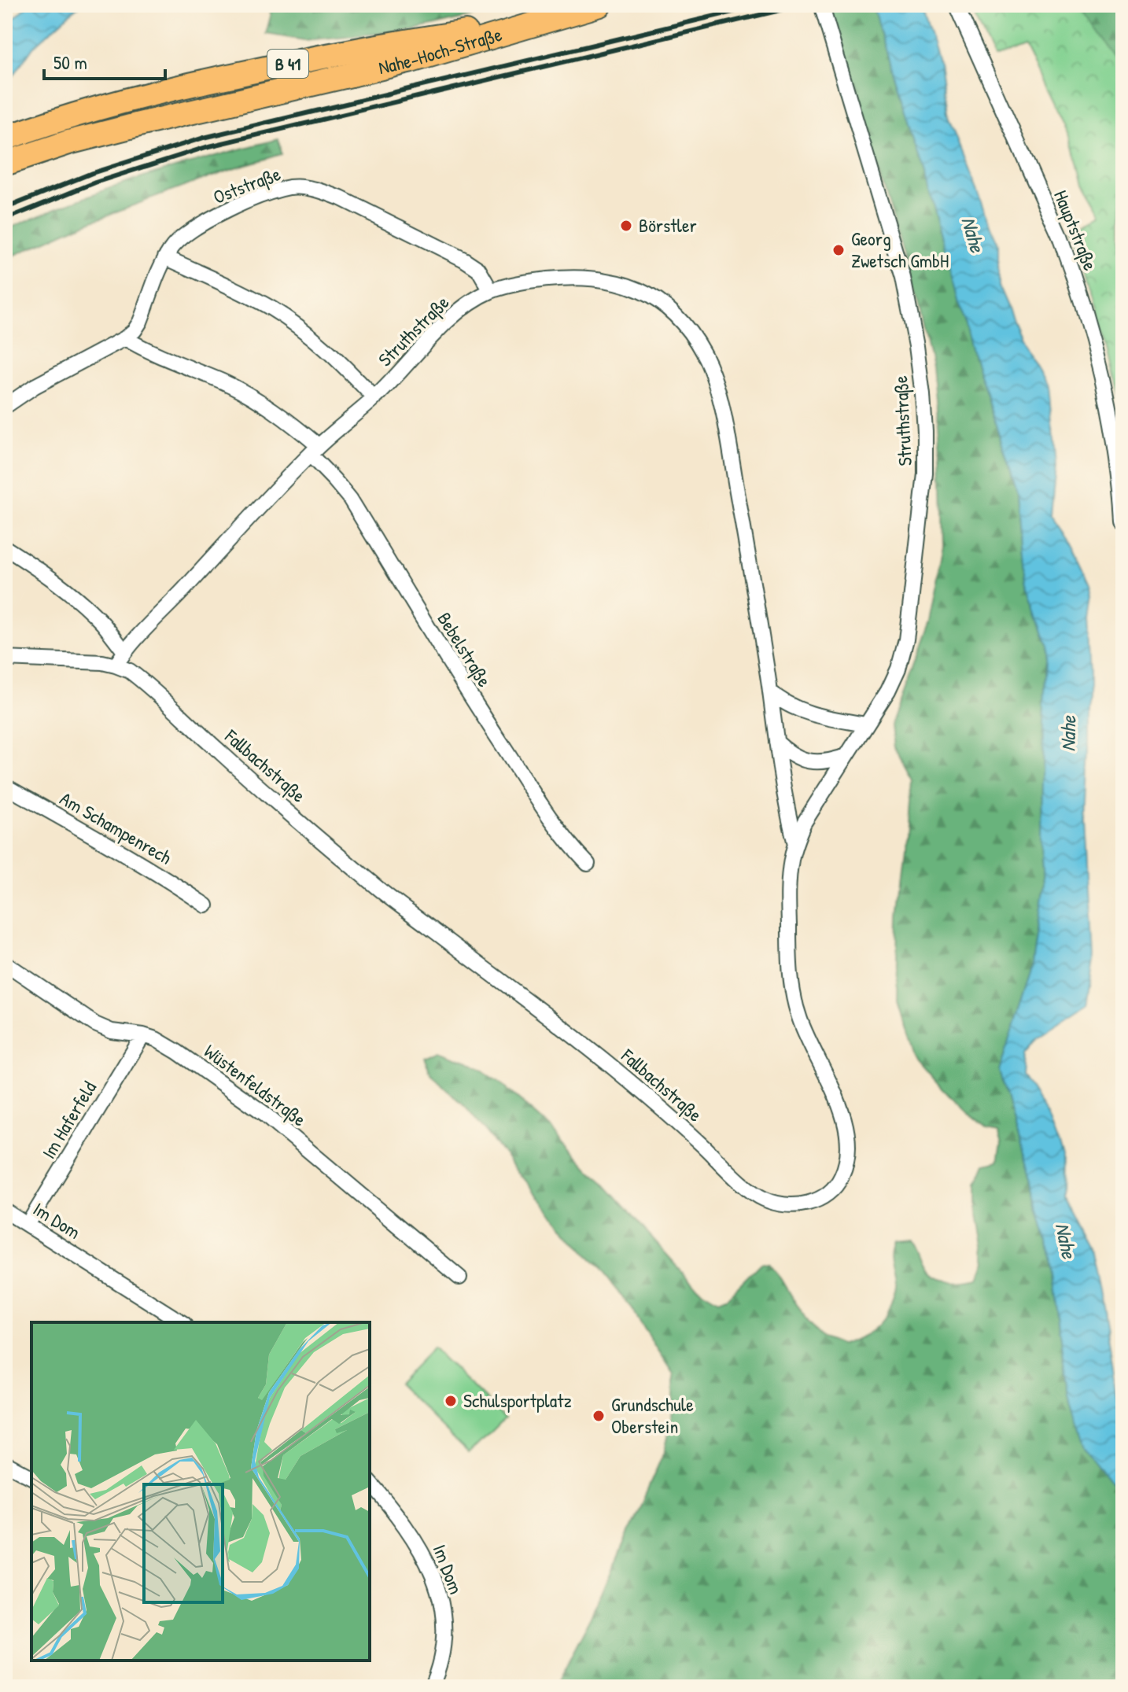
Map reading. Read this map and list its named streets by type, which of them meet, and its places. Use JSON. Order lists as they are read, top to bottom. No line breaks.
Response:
{"streets":{"main road":["Nahe-Hoch-Straße","B 41"],"street":["Oststraße","Hauptstraße","Struthstraße","Bebelstraße","Fallbachstraße","Am Schampenrech","Wüstenfeldstraße","Im Haferfeld","Im Dom"]},"crossings":[["Nahe-Hoch-Straße","B 41"],["Oststraße","Struthstraße"],["Oststraße","Bebelstraße"],["Struthstraße","Bebelstraße"],["Struthstraße","Fallbachstraße"],["Wüstenfeldstraße","Im Haferfeld"],["Im Haferfeld","Im Dom"]],"water":["Nahe"],"places":["Börstler","Georg Zwetsch GmbH","Schulsportplatz","Grundschule Oberstein"],"scale_bar":"50 m"}
